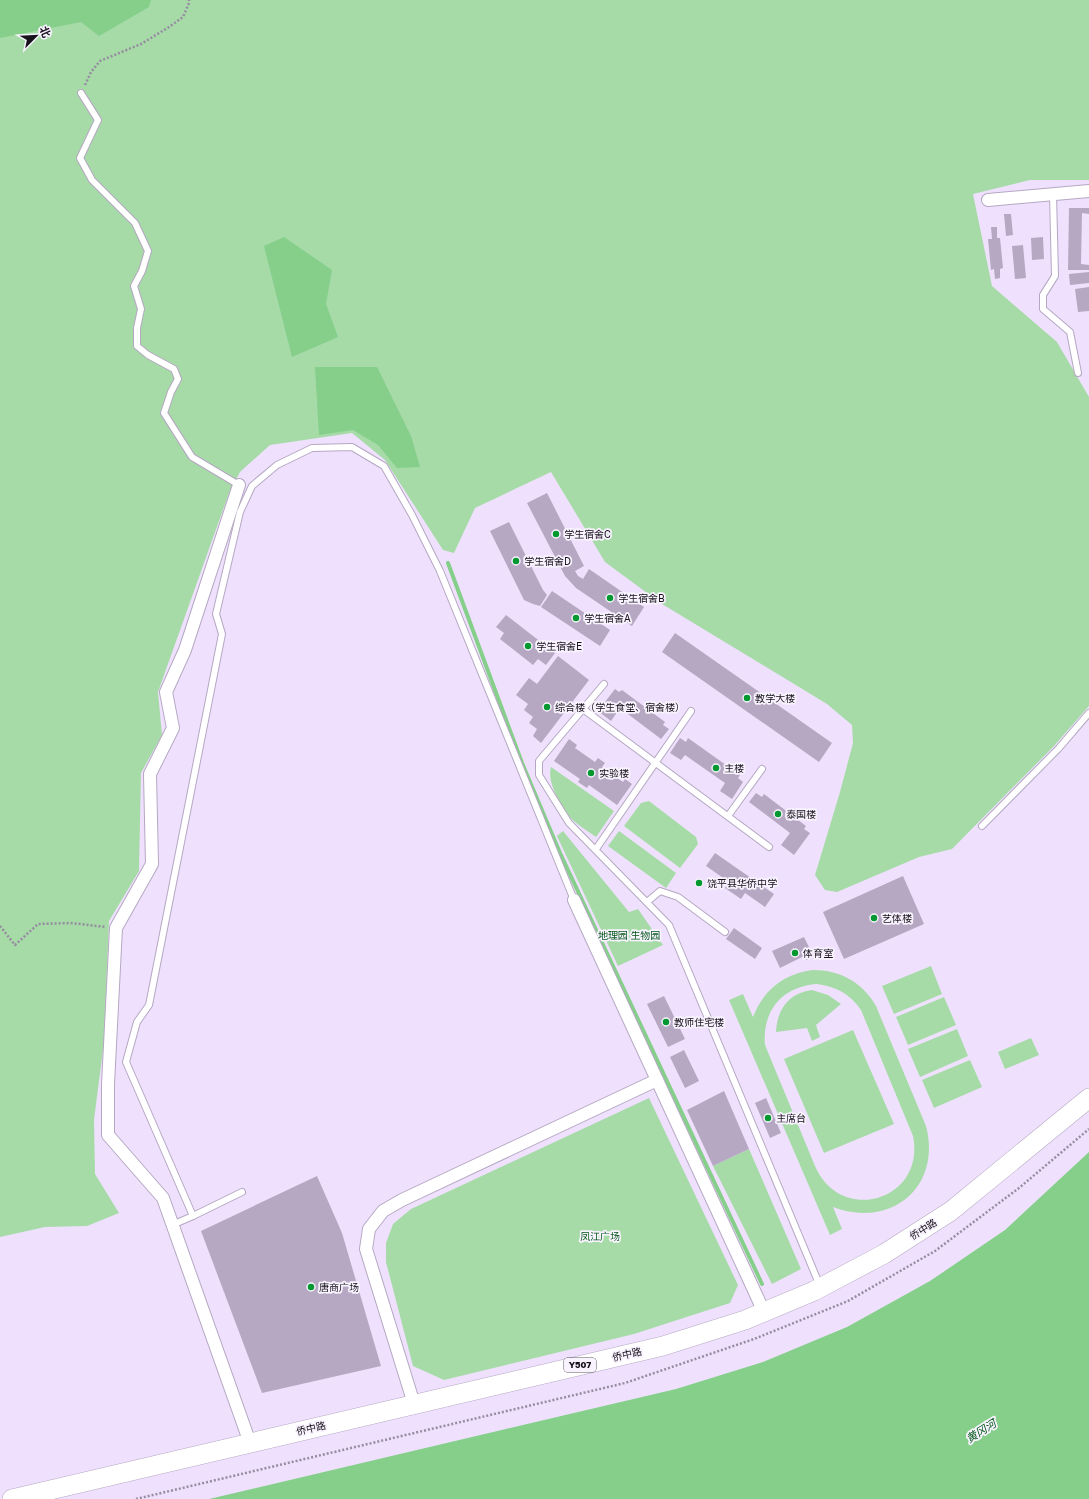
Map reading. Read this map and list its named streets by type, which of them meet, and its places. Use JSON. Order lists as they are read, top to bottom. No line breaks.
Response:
{"streets":{"main road":["侨中路","Y507"]},"water":["黄冈河"],"parks":["地理园 生物园","凤江广场"],"places":["学生宿舍C","学生宿舍D","学生宿舍B","学生宿舍A","学生宿舍E","教学大楼","综合楼（学生食堂、宿舍楼）","主楼","实验楼","泰国楼","饶平县华侨中学","艺体楼","体育室","教师住宅楼","主席台","唐商广场"],"north":"top right"}
